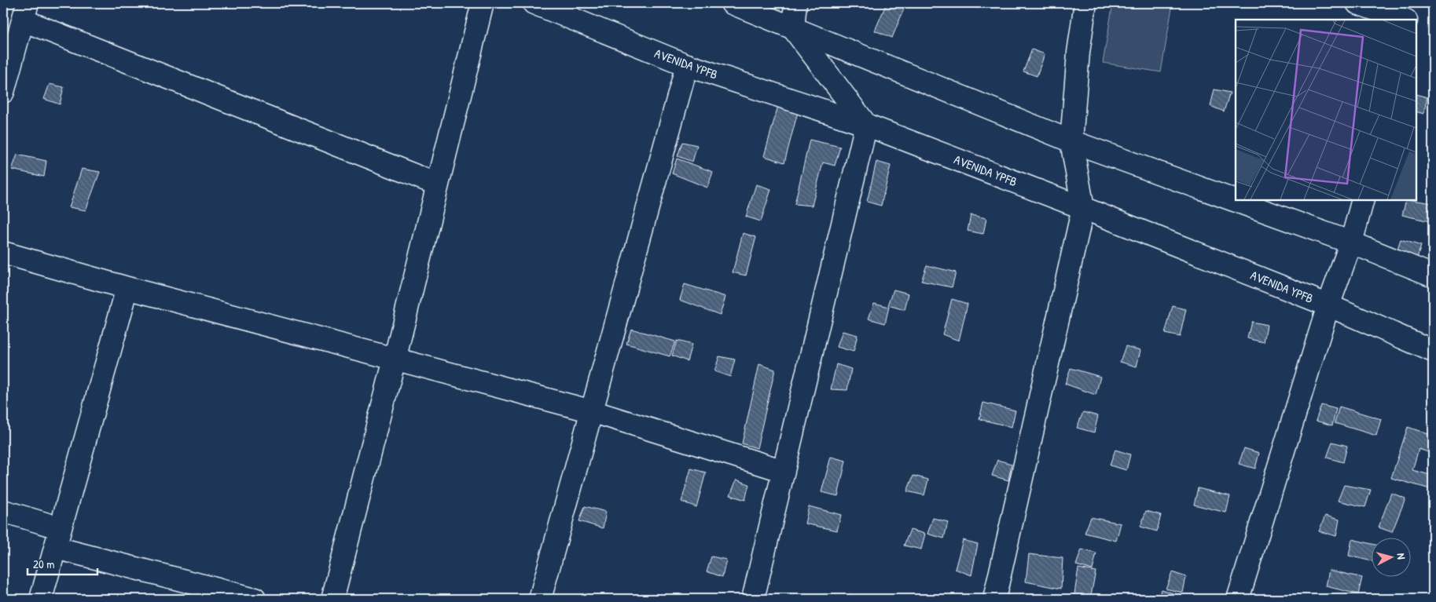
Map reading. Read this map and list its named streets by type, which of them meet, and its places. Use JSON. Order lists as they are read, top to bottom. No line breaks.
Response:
{"streets":{"street":["AVENIDA YPFB"]},"scale_bar":"20 m","north":"right"}
